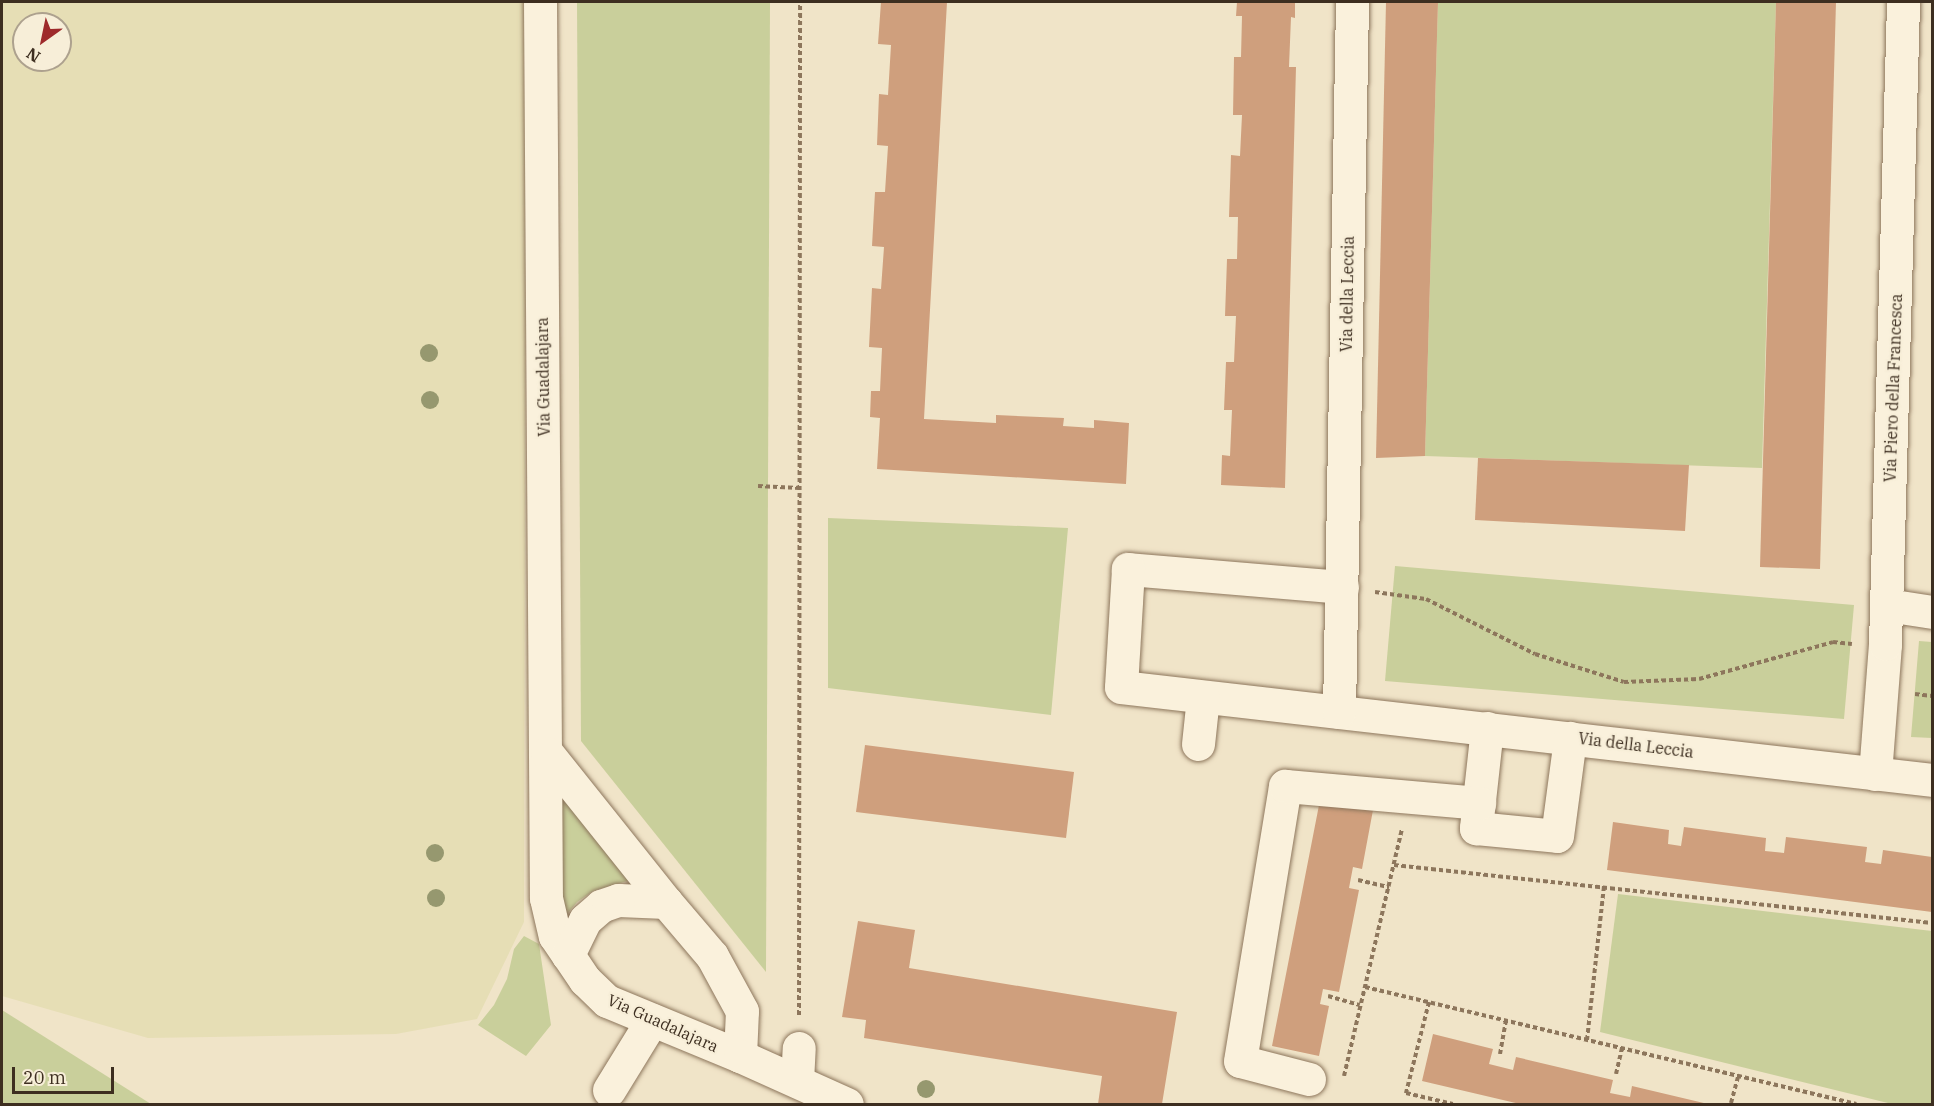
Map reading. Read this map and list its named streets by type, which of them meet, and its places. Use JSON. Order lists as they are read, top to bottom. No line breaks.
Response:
{"streets":{"street":["Via della Leccia","Via Guadalajara","Via Piero della Francesca"]},"crossings":[["Via della Leccia","Via Piero della Francesca"]],"scale_bar":"20 m","north":"bottom left"}
